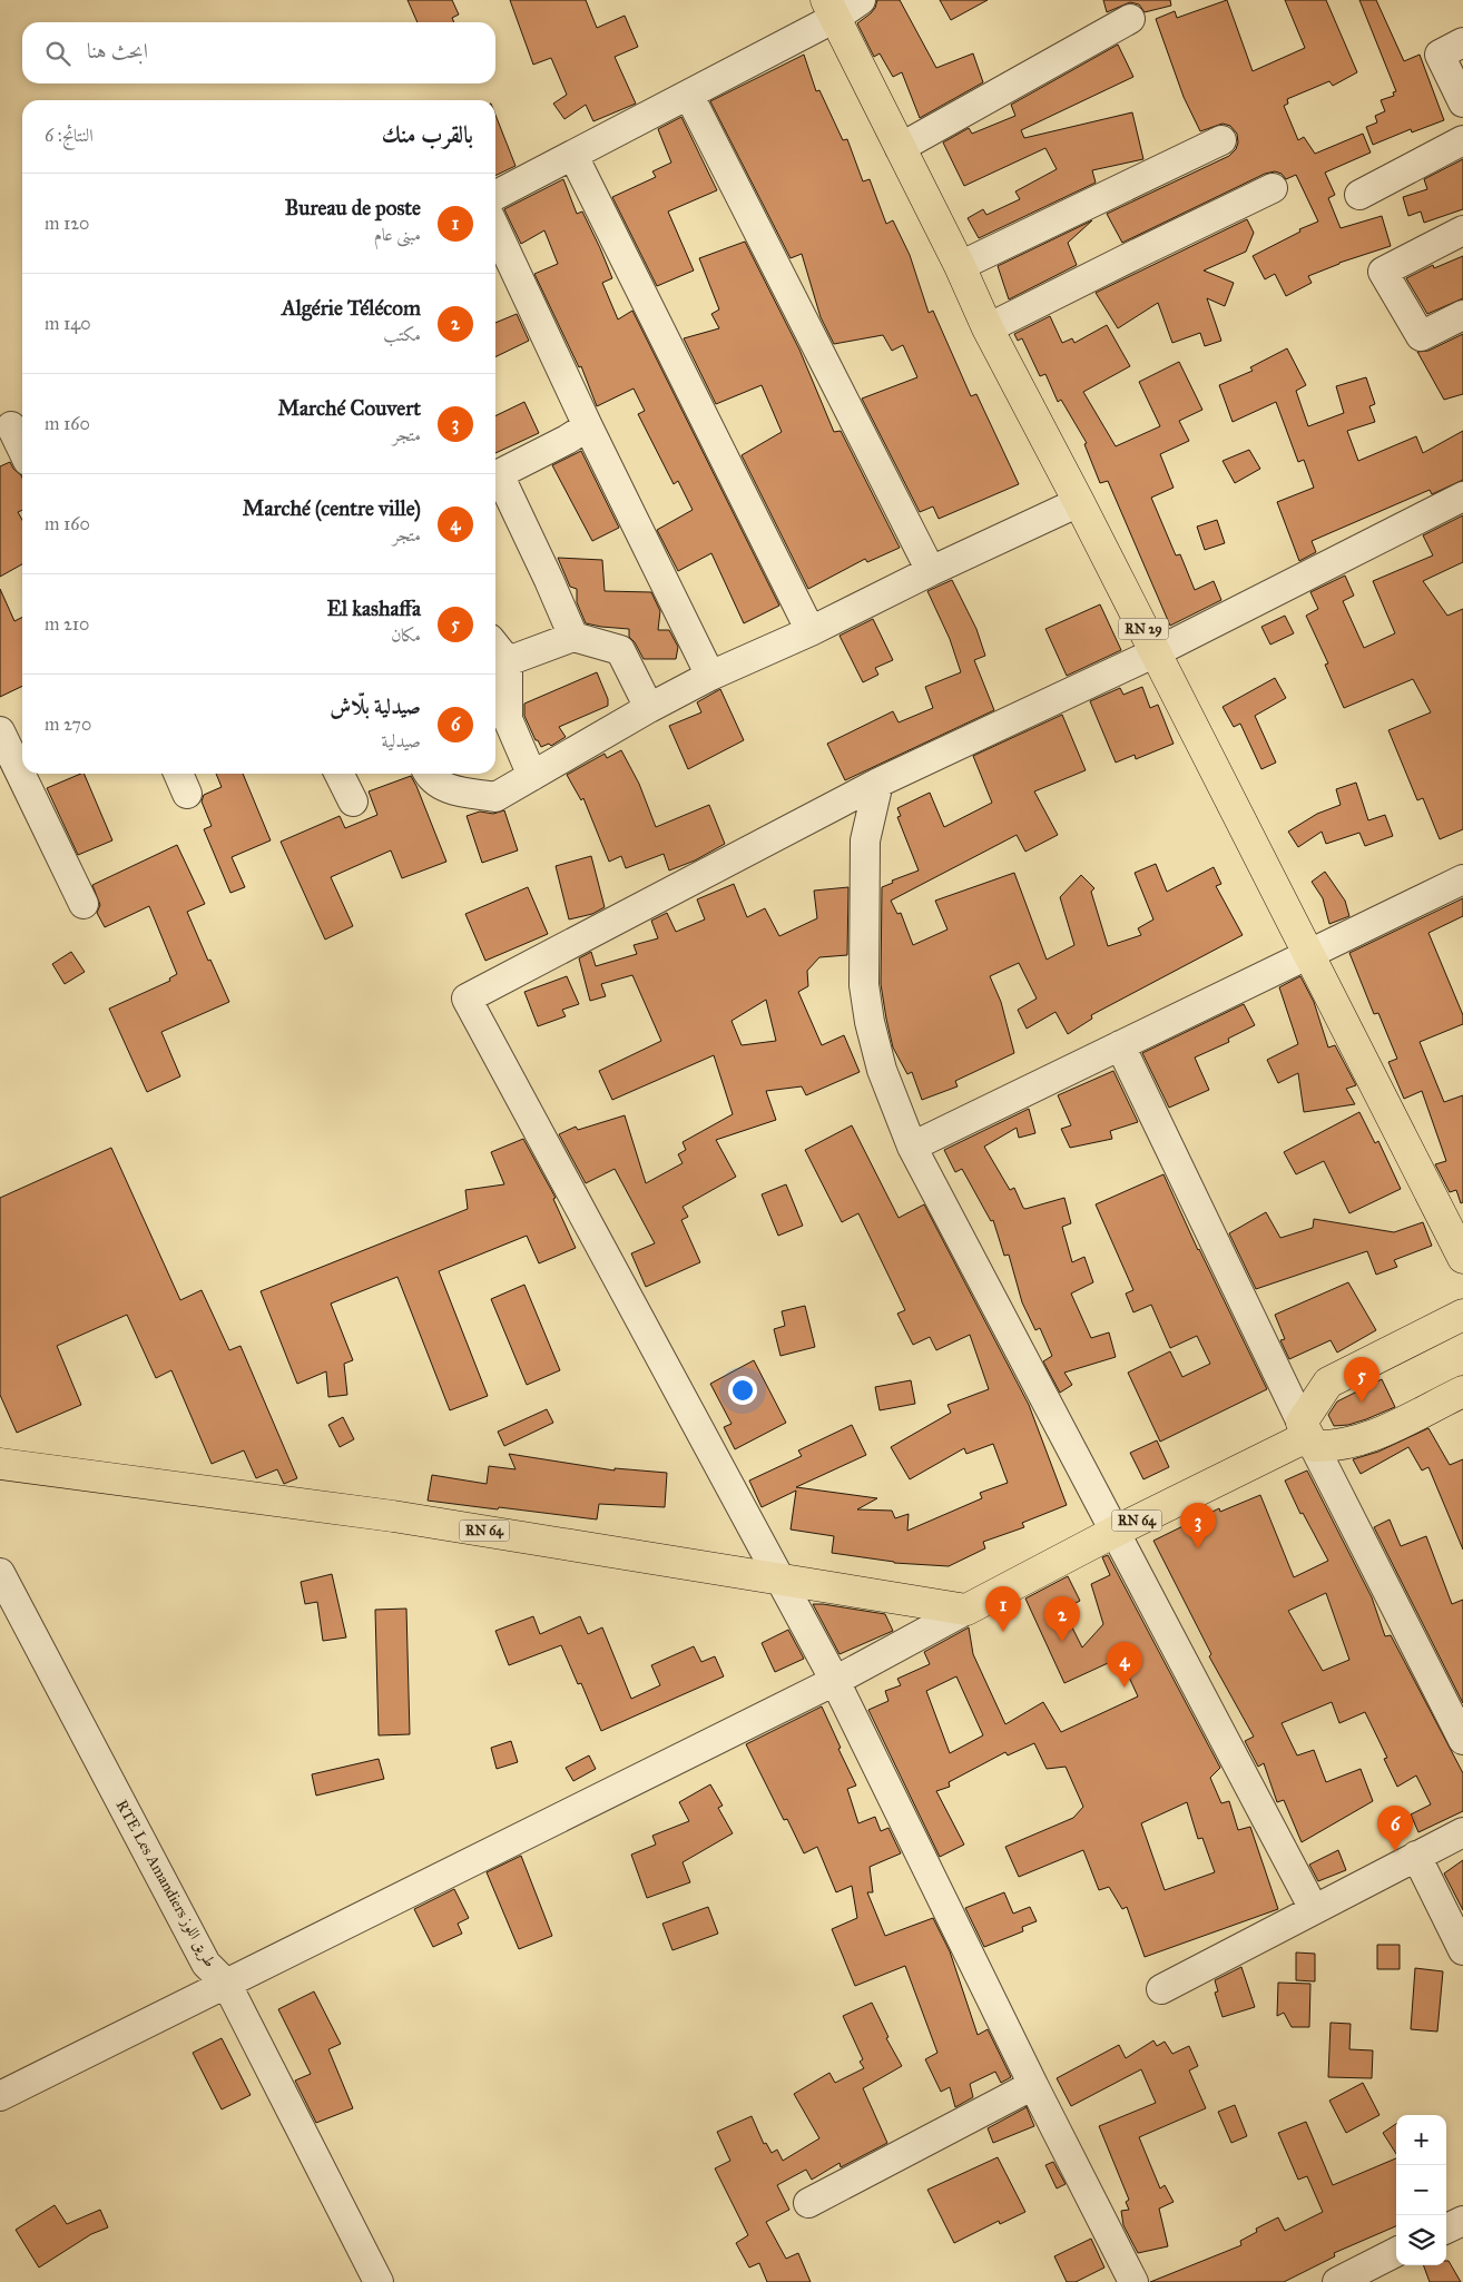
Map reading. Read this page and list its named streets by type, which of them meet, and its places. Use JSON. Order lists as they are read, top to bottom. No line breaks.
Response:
{"streets":{"main road":["RN 29","RN 64"],"street":["RTE Les Amandiers طريق اللوز"]},"page":{"search":"ابحث هنا","heading":["بالقرب منك","النتائج: 6"],"list":[{"mark":"1","name":"Bureau de poste","note":"مبنى عام","value":"120 m"},{"mark":"2","name":"Algérie Télécom","note":"مكتب","value":"140 m"},{"mark":"3","name":"Marché Couvert","note":"متجر","value":"160 m"},{"mark":"4","name":"Marché (centre ville)","note":"متجر","value":"160 m"},{"mark":"5","name":"El kashaffa","note":"مكان","value":"210 m"},{"mark":"6","name":"صيدلية بلّاش","note":"صيدلية","value":"270 m"}],"pins":["5","3","1","2","4","6"],"map_buttons":["+","−"]}}
